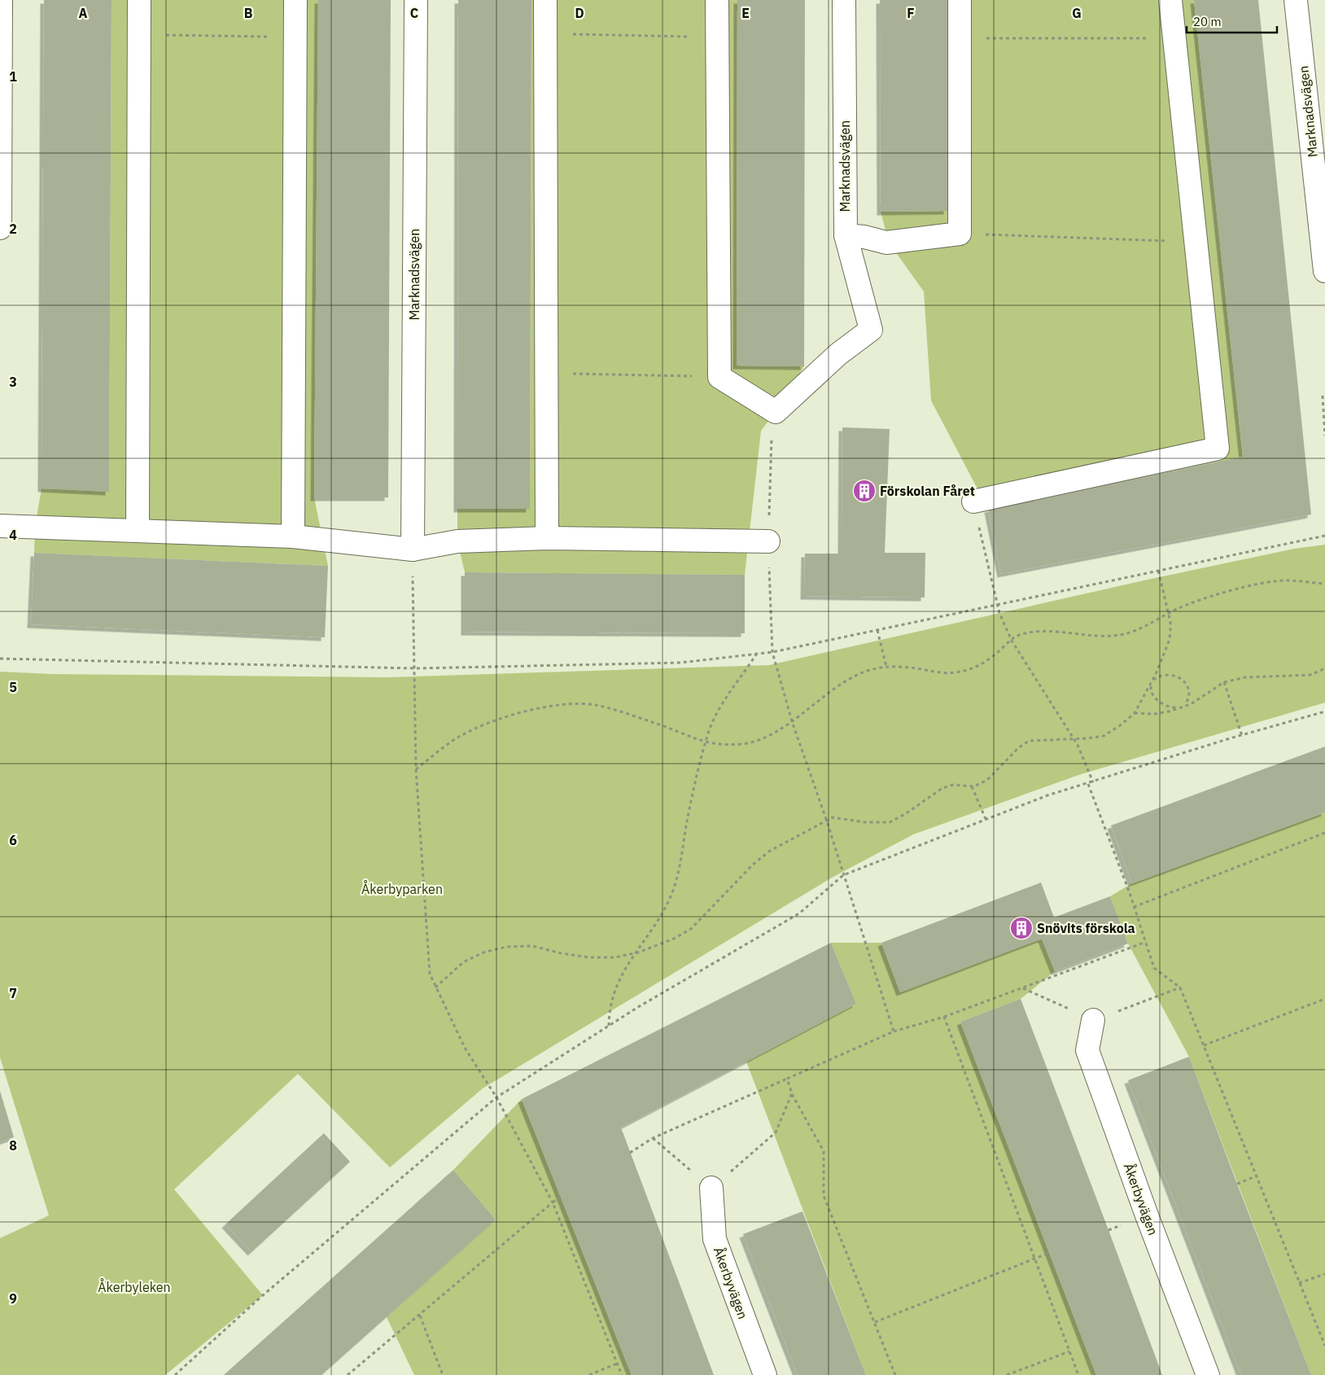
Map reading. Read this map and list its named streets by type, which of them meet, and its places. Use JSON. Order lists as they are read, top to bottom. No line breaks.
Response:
{"streets":{"street":["Marknadsvägen","Åkerbyvägen"]},"parks":["Åkerbyparken","Åkerbyleken"],"places":{"building":["Förskolan Fåret","Snövits förskola"]},"scale_bar":"20 m","grid":{"columns":["A","B","C","D","E","F","G"],"rows":["1","2","3","4","5","6","7","8","9"]}}
